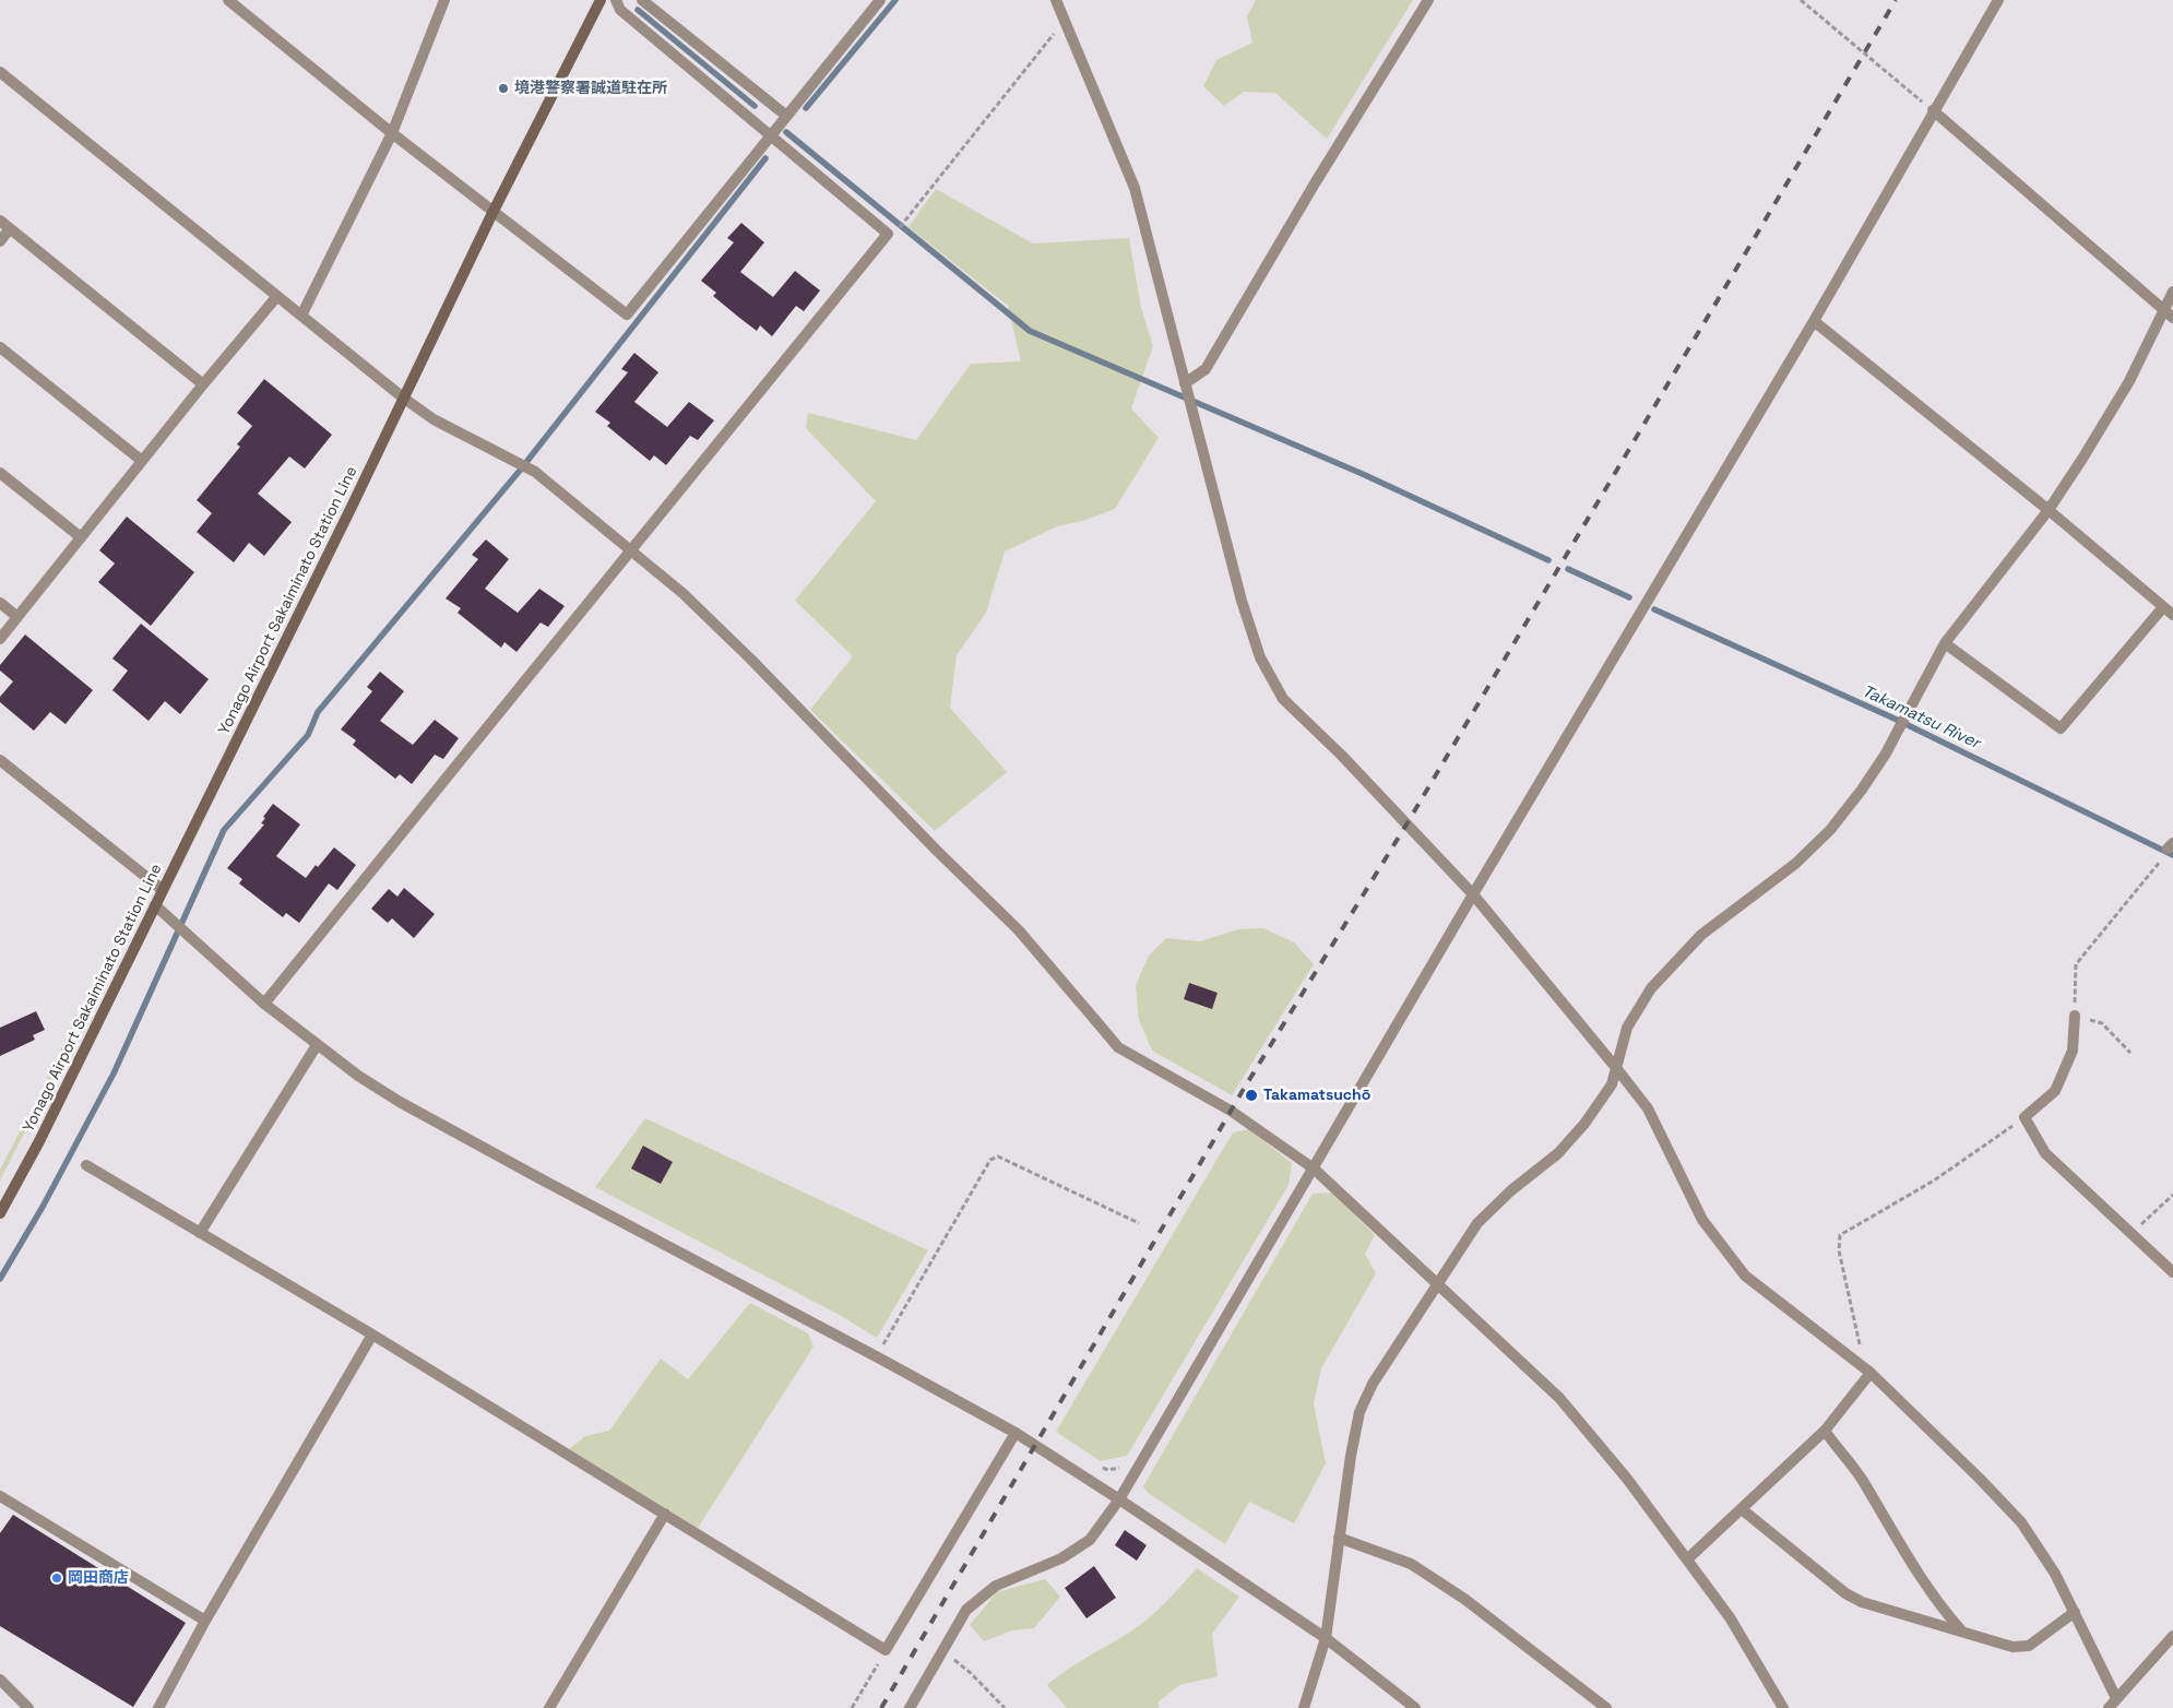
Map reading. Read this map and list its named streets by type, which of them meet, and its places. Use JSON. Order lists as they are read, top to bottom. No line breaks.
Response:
{"streets":{"main road":["Yonago Airport Sakaiminato Station Line"]},"water":["Takamatsu River"],"places":["境港警察署誠道駐在所","Takamatsuchō","岡田商店"]}
